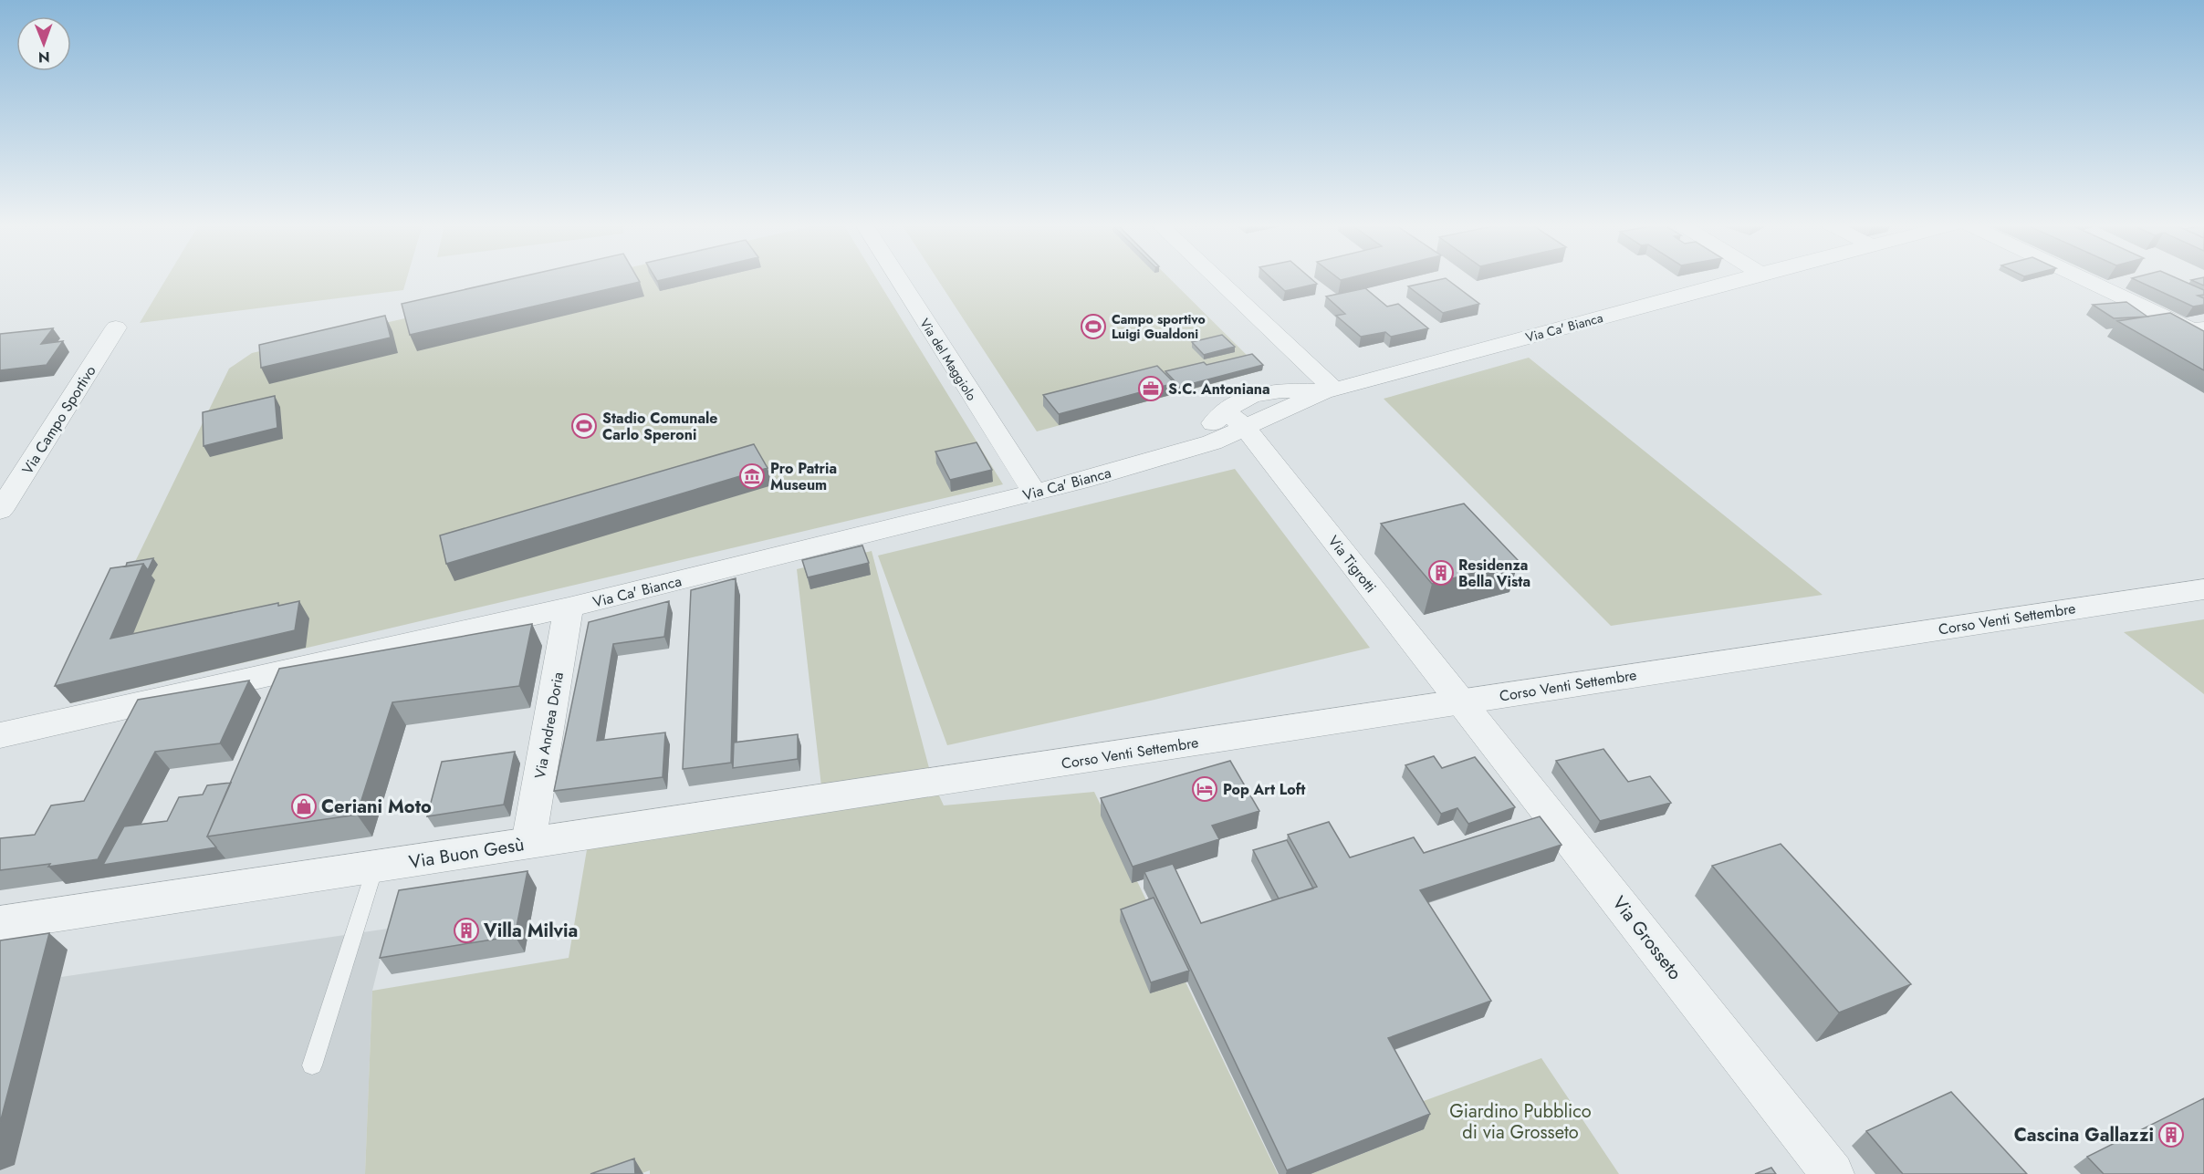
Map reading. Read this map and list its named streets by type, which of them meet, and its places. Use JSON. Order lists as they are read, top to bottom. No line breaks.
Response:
{"streets":{"street":["Via Ca' Bianca","Via del Maggiolo","Via Campo Sportivo","Via Tigrotti","Corso Venti Settembre","Via Andrea Doria","Via Buon Gesù","Via Grosseto"]},"crossings":[["Via Ca' Bianca","Via del Maggiolo"],["Via Ca' Bianca","Via Tigrotti"],["Via Ca' Bianca","Via Andrea Doria"],["Via Tigrotti","Corso Venti Settembre"],["Via Tigrotti","Via Grosseto"],["Corso Venti Settembre","Via Buon Gesù"],["Corso Venti Settembre","Via Grosseto"],["Via Andrea Doria","Via Buon Gesù"]],"parks":["Giardino Pubblico di via Grosseto"],"places":{"sports":["Campo sportivo Luigi Gualdoni","Stadio Comunale Carlo Speroni"],"office":["S.C. Antoniana"],"museum":["Pro Patria Museum"],"building":["Residenza Bella Vista","Villa Milvia","Cascina Gallazzi"],"hotel":["Pop Art Loft"],"shop":["Ceriani Moto"]},"north":"bottom"}
